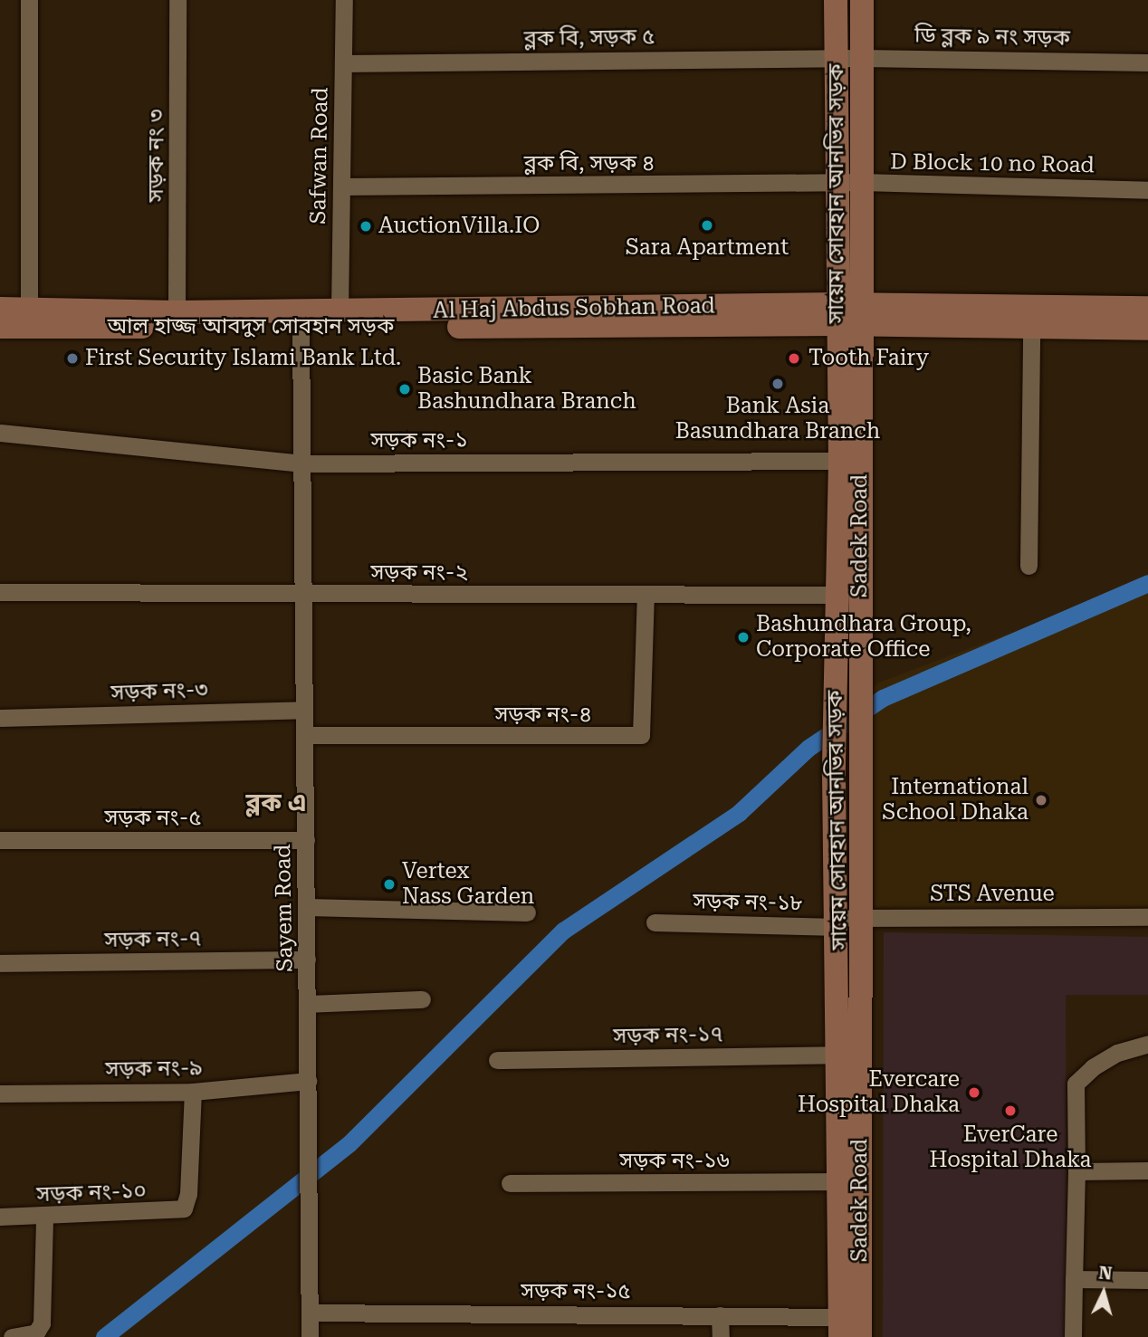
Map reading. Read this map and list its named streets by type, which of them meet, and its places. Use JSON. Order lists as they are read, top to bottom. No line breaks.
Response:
{"streets":{"street":["ডি ব্লক ৯ নং সড়ক","ব্লক বি, সড়ক ৫","সড়ক নং ৩","Safwan Road","ব্লক বি, সড়ক ৪","D Block 10 no Road","সায়েম সোবহান আনভির সড়ক","Al Haj Abdus Sobhan Road","আল হাজ্জ আবদুস সোবহান সড়ক","সড়ক নং-১","Sadek Road","সড়ক নং-২","সড়ক নং-৩","সড়ক নং-৪","সড়ক নং-৫","STS Avenue","সড়ক নং-১৮","Sayem Road","সড়ক নং-৭","সড়ক নং-১৭","সড়ক নং-৯","সড়ক নং-১৬","সড়ক নং-১০","সড়ক নং-১৫"]},"crossings":[["ডি ব্লক ৯ নং সড়ক","ব্লক বি, সড়ক ৫"],["ডি ব্লক ৯ নং সড়ক","সায়েম সোবহান আনভির সড়ক"],["ডি ব্লক ৯ নং সড়ক","Sadek Road"],["ব্লক বি, সড়ক ৫","Safwan Road"],["ব্লক বি, সড়ক ৫","সায়েম সোবহান আনভির সড়ক"],["সড়ক নং ৩","Al Haj Abdus Sobhan Road"],["Safwan Road","ব্লক বি, সড়ক ৪"],["Safwan Road","Al Haj Abdus Sobhan Road"],["ব্লক বি, সড়ক ৪","D Block 10 no Road"],["ব্লক বি, সড়ক ৪","সায়েম সোবহান আনভির সড়ক"],["D Block 10 no Road","সায়েম সোবহান আনভির সড়ক"],["D Block 10 no Road","Sadek Road"],["সায়েম সোবহান আনভির সড়ক","Al Haj Abdus Sobhan Road"],["সায়েম সোবহান আনভির সড়ক","আল হাজ্জ আবদুস সোবহান সড়ক"],["সায়েম সোবহান আনভির সড়ক","সড়ক নং-১"],["সায়েম সোবহান আনভির সড়ক","সড়ক নং-২"],["সায়েম সোবহান আনভির সড়ক","STS Avenue"],["সায়েম সোবহান আনভির সড়ক","সড়ক নং-১৮"],["সায়েম সোবহান আনভির সড়ক","সড়ক নং-১৭"],["সায়েম সোবহান আনভির সড়ক","সড়ক নং-১৬"],["সায়েম সোবহান আনভির সড়ক","সড়ক নং-১৫"],["Al Haj Abdus Sobhan Road","আল হাজ্জ আবদুস সোবহান সড়ক"],["Al Haj Abdus Sobhan Road","Sadek Road"],["আল হাজ্জ আবদুস সোবহান সড়ক","Sayem Road"],["সড়ক নং-১","Sayem Road"],["Sadek Road","STS Avenue"],["সড়ক নং-২","সড়ক নং-৪"],["সড়ক নং-২","Sayem Road"],["সড়ক নং-৩","Sayem Road"],["সড়ক নং-৪","Sayem Road"],["সড়ক নং-৫","Sayem Road"],["STS Avenue","সড়ক নং-১৮"],["Sayem Road","সড়ক নং-৭"],["Sayem Road","সড়ক নং-৯"],["Sayem Road","সড়ক নং-১৫"],["সড়ক নং-৯","সড়ক নং-১০"]],"districts":["ব্লক এ"],"places":["Sara Apartment","AuctionVilla.IO","First Security Islami Bank Ltd.","Tooth Fairy","Bank Asia Basundhara Branch","Basic Bank Bashundhara Branch","Bashundhara Group, Corporate Office","International School Dhaka","Vertex Nass Garden","Evercare Hospital Dhaka","EverCare Hospital Dhaka"],"north":"top"}
